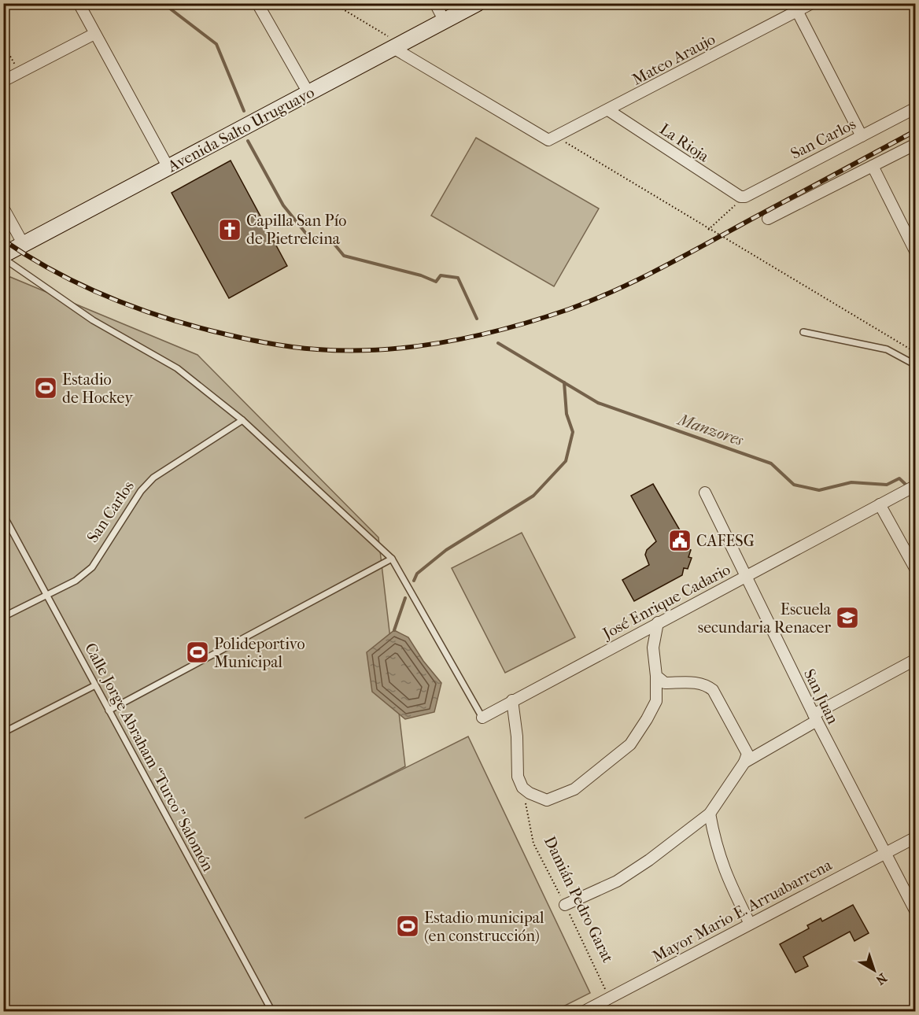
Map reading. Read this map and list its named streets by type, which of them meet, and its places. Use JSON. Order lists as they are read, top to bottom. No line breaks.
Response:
{"streets":{"main road":["Avenida Salto Uruguayo"],"street":["Mateo Araujo","San Carlos","La Rioja","José Enrique Cadario","San Juan","Mayor Mario E. Arruabarrena"],"lane":["Calle Jorge Abraham “Turco” Salomón"],"path":["Damián Pedro Garat"]},"crossings":[["Mateo Araujo","Avenida Salto Uruguayo"],["Mateo Araujo","La Rioja"],["San Carlos","La Rioja"],["San Carlos","Calle Jorge Abraham “Turco” Salomón"],["José Enrique Cadario","San Juan"],["San Juan","Mayor Mario E. Arruabarrena"],["Damián Pedro Garat","Mayor Mario E. Arruabarrena"]],"water":["Manzores"],"places":{"church":["Capilla San Pío de Pietrelcina"],"sports":["Estadio de Hockey","Polideportivo Municipal","Estadio municipal (en construcción)"],"public building":["CAFESG"],"school or university":["Escuela secundaria Renacer"]},"north":"bottom right"}
